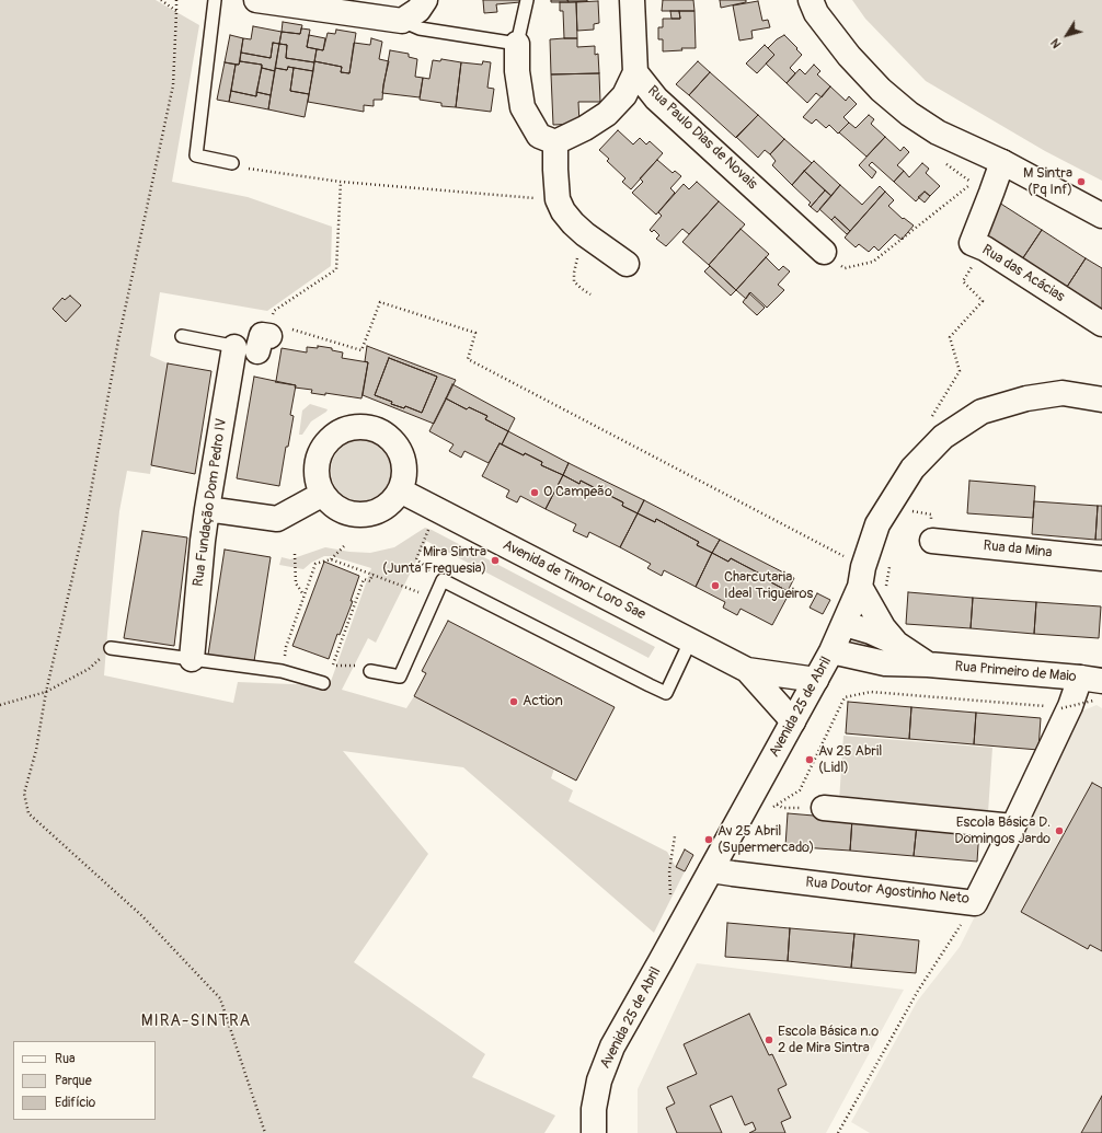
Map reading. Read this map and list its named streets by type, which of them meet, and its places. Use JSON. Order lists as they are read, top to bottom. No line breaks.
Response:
{"streets":{"street":["Rua Paulo Dias de Novais","Rua das Acácias","Rua Fundação Dom Pedro IV","Rua da Mina","Avenida de Timor Loro Sae","Rua Primeiro de Maio","Avenida 25 de Abril","Rua Doutor Agostinho Neto"]},"crossings":[["Avenida de Timor Loro Sae","Avenida 25 de Abril"],["Rua Primeiro de Maio","Avenida 25 de Abril"],["Rua Primeiro de Maio","Rua Doutor Agostinho Neto"],["Avenida 25 de Abril","Rua Doutor Agostinho Neto"]],"districts":["MIRA-SINTRA"],"places":["M Sintra (Pq Inf)","O Campeão","Mira Sintra (Junta Freguesia)","Charcutaria Ideal Trigueiros","Action","Av 25 Abril (Lidl)","Escola Básica D. Domingos Jardo","Av 25 Abril (Supermercado)","Escola Básica n.º 2 de Mira Sintra"],"legend":["Rua","Parque","Edifício"],"north":"bottom left"}
